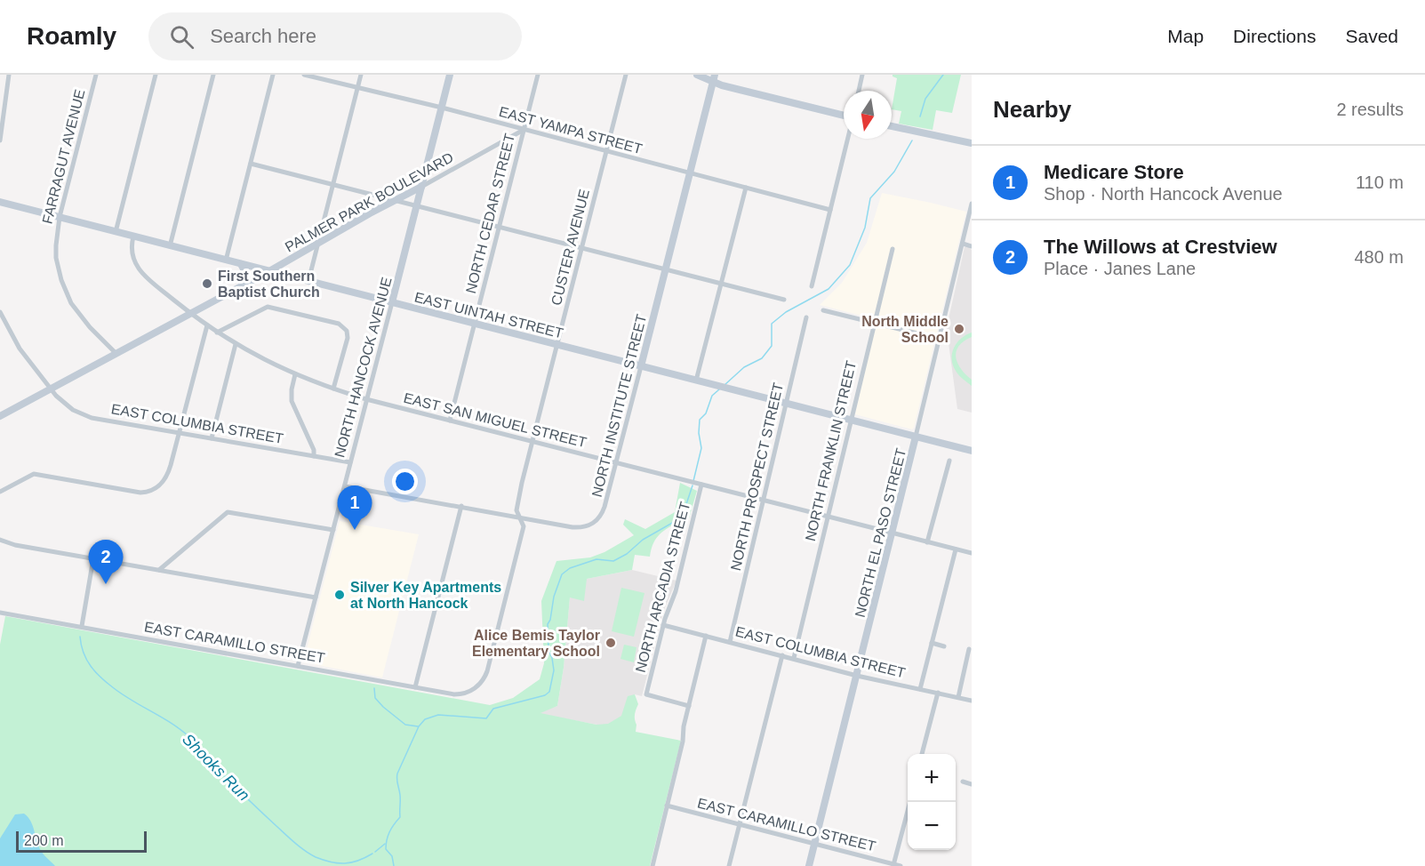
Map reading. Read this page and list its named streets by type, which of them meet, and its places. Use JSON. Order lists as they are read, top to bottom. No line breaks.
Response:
{"streets":{"main road":["PALMER PARK BOULEVARD","EAST UINTAH STREET","NORTH HANCOCK AVENUE","NORTH INSTITUTE STREET","NORTH EL PASO STREET"],"street":["EAST YAMPA STREET","FARRAGUT AVENUE","NORTH CEDAR STREET","CUSTER AVENUE","EAST SAN MIGUEL STREET","EAST COLUMBIA STREET","NORTH FRANKLIN STREET","NORTH PROSPECT STREET","NORTH ARCADIA STREET","EAST CARAMILLO STREET"]},"crossings":[["EAST YAMPA STREET","PALMER PARK BOULEVARD"],["EAST YAMPA STREET","NORTH CEDAR STREET"],["EAST YAMPA STREET","CUSTER AVENUE"],["EAST YAMPA STREET","NORTH HANCOCK AVENUE"],["EAST YAMPA STREET","NORTH INSTITUTE STREET"],["FARRAGUT AVENUE","PALMER PARK BOULEVARD"],["FARRAGUT AVENUE","EAST UINTAH STREET"],["PALMER PARK BOULEVARD","NORTH CEDAR STREET"],["PALMER PARK BOULEVARD","EAST UINTAH STREET"],["PALMER PARK BOULEVARD","NORTH HANCOCK AVENUE"],["PALMER PARK BOULEVARD","EAST SAN MIGUEL STREET"],["PALMER PARK BOULEVARD","EAST COLUMBIA STREET"],["NORTH CEDAR STREET","EAST UINTAH STREET"],["NORTH CEDAR STREET","EAST SAN MIGUEL STREET"],["CUSTER AVENUE","EAST UINTAH STREET"],["CUSTER AVENUE","NORTH INSTITUTE STREET"],["CUSTER AVENUE","EAST SAN MIGUEL STREET"],["CUSTER AVENUE","EAST CARAMILLO STREET"],["EAST UINTAH STREET","NORTH HANCOCK AVENUE"],["EAST UINTAH STREET","NORTH INSTITUTE STREET"],["EAST UINTAH STREET","EAST SAN MIGUEL STREET"],["EAST UINTAH STREET","NORTH FRANKLIN STREET"],["EAST UINTAH STREET","NORTH PROSPECT STREET"],["EAST UINTAH STREET","NORTH EL PASO STREET"],["NORTH HANCOCK AVENUE","NORTH INSTITUTE STREET"],["NORTH HANCOCK AVENUE","EAST SAN MIGUEL STREET"],["NORTH HANCOCK AVENUE","EAST COLUMBIA STREET"],["NORTH HANCOCK AVENUE","EAST CARAMILLO STREET"],["NORTH INSTITUTE STREET","EAST SAN MIGUEL STREET"],["EAST SAN MIGUEL STREET","NORTH FRANKLIN STREET"],["EAST SAN MIGUEL STREET","NORTH PROSPECT STREET"],["EAST SAN MIGUEL STREET","NORTH EL PASO STREET"],["EAST SAN MIGUEL STREET","NORTH ARCADIA STREET"],["EAST COLUMBIA STREET","NORTH FRANKLIN STREET"],["EAST COLUMBIA STREET","NORTH PROSPECT STREET"],["EAST COLUMBIA STREET","NORTH EL PASO STREET"],["EAST COLUMBIA STREET","NORTH ARCADIA STREET"],["NORTH EL PASO STREET","EAST CARAMILLO STREET"]],"water":["Shooks Run"],"places":["First Southern Baptist Church","North Middle School","Silver Key Apartments at North Hancock","Alice Bemis Taylor Elementary School"],"scale_bar":"200 m","north":"bottom","page":{"header":"Roamly","search":"Search here","nav":["Map","Directions","Saved"],"heading":["Nearby","2 results"],"list":[{"mark":"1","name":"Medicare Store","note":"Shop · North Hancock Avenue","value":"110 m"},{"mark":"2","name":"The Willows at Crestview","note":"Place · Janes Lane","value":"480 m"}],"pins":["1","2"],"map_buttons":["+","−"],"scale":"200 m"}}
